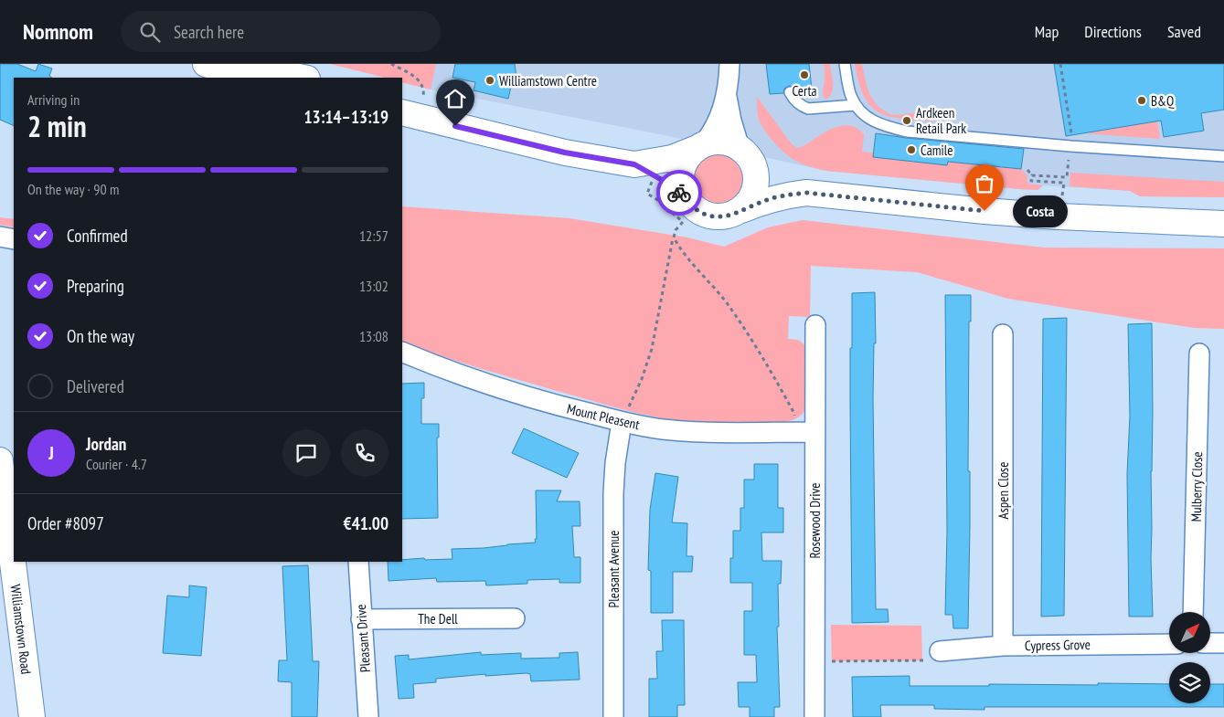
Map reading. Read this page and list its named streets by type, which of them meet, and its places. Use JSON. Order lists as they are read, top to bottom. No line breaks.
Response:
{"streets":{"main road":["Williamstown Road"],"street":["Mount Pleasent","Mulberry Close","Aspen Close","Rosewood Drive","Pleasant Avenue","The Dell","Pleasant Drive","Cypress Grove"]},"crossings":[["Mount Pleasent","Rosewood Drive"],["Mount Pleasent","Pleasant Avenue"],["Aspen Close","Cypress Grove"],["The Dell","Pleasant Drive"]],"places":["Certa","Williamstown Centre","B&Q","Ardkeen Retail Park","Camile","Costa"],"north":"top right","page":{"header":"Nomnom","search":"Search here","nav":["Map","Directions","Saved"],"heading":["2 min","Arriving in","13:14–13:19"],"panel":["Jordan","Courier · 4.7","Order #8097","€41.00"],"bar":"On the way · 90 m","bubble":"Costa","list":[["Confirmed","12:57"],["Preparing","13:02"],["On the way","13:08"],"Delivered"],"round":"J"}}
